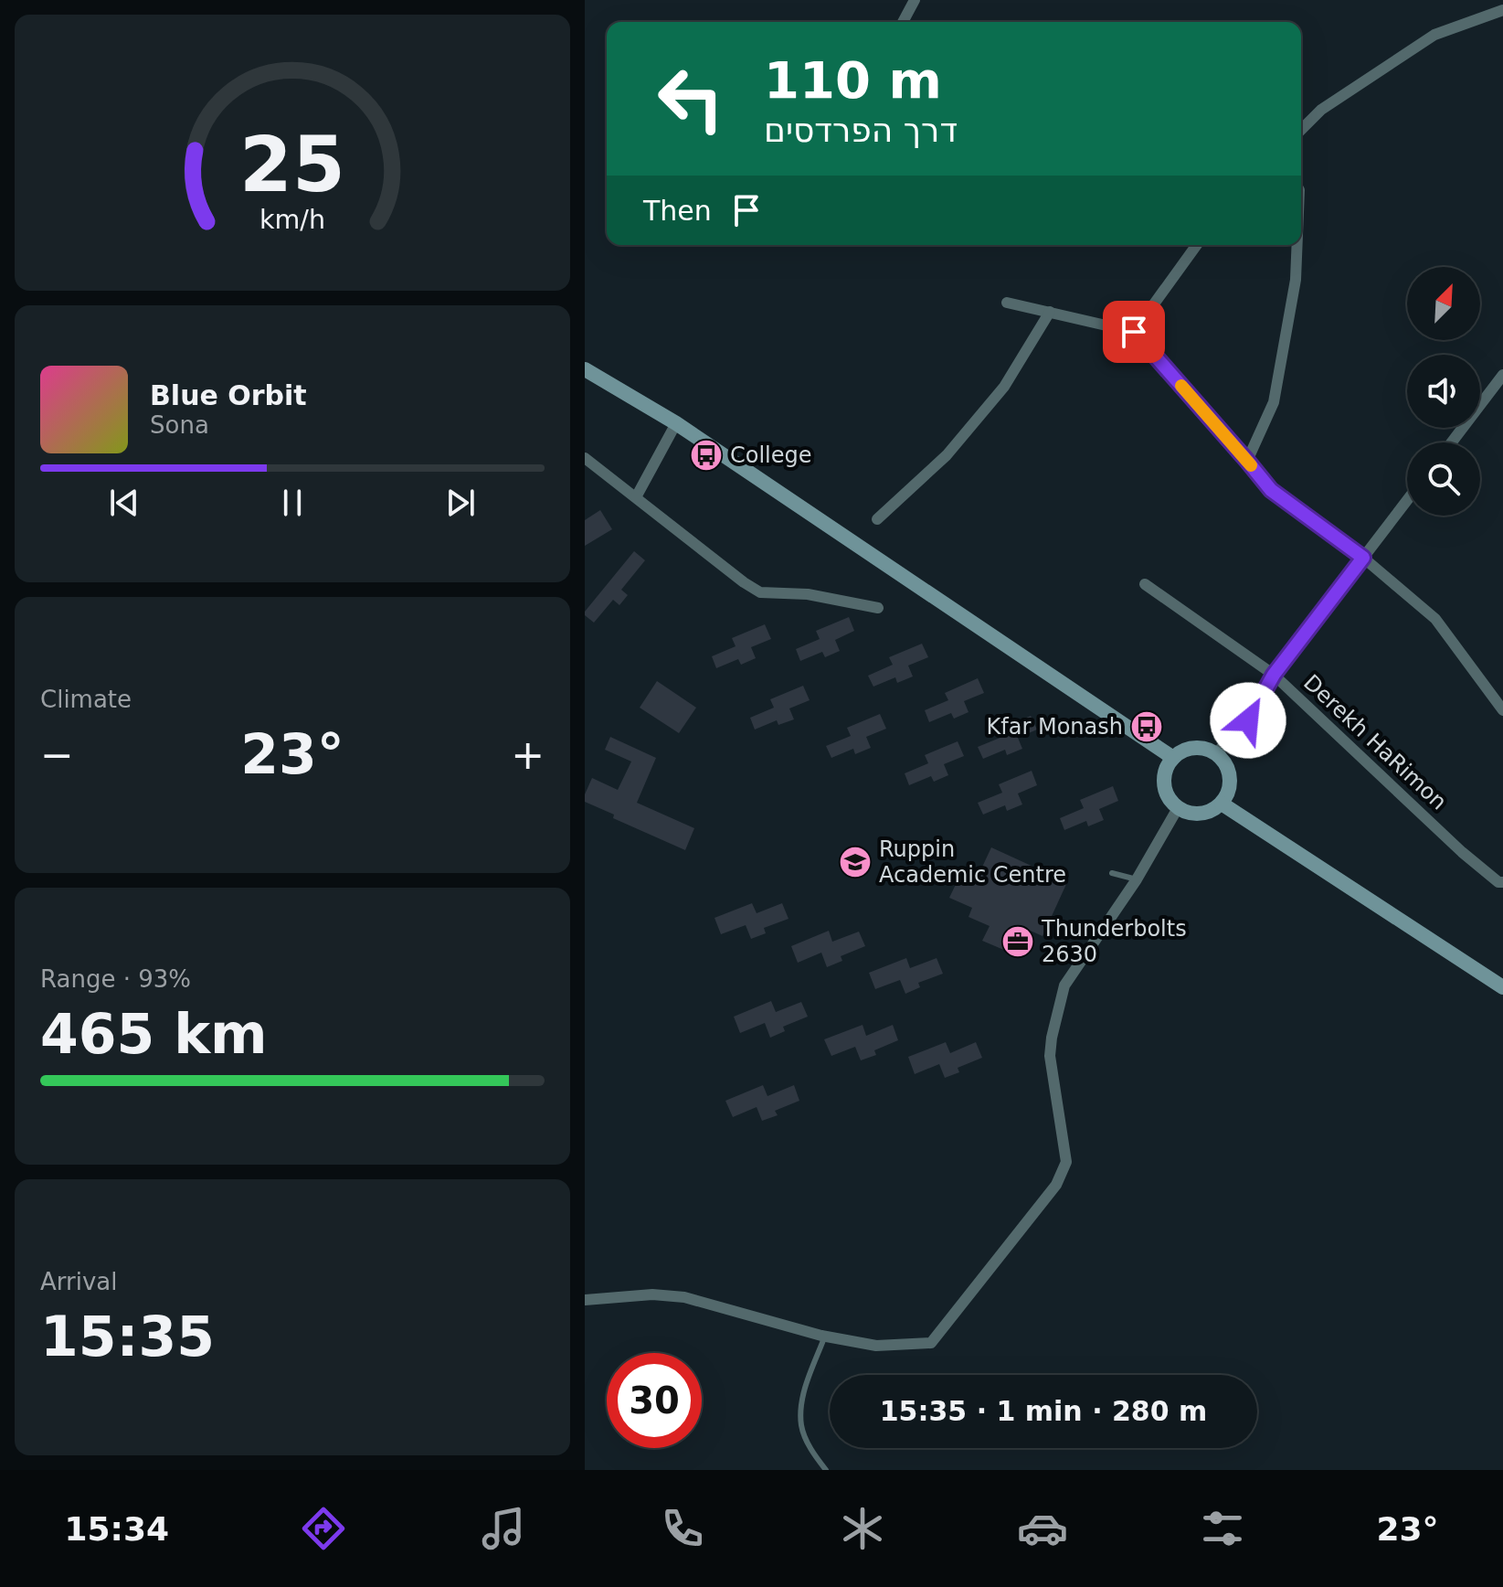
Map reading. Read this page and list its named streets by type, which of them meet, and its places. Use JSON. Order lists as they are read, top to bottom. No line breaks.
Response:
{"streets":{"street":["Derekh HaRimon"]},"places":{"bus stop":["College","Kfar Monash"],"school or university":["Ruppin Academic Centre"],"office":["Thunderbolts 2630"]},"north":"top right","page":{"turn":["110 m","דרך הפרדסים"],"then":"Then","song":["Blue Orbit","Sona"],"tile":["Climate",["Range · 93%","465 km"],["Arrival","15:35"]],"heat":["−","23°","+"],"limit":"30","trip":"15:35 · 1 min · 280 m","tabs":["15:34","23°"],"gauge":["25","km/h"]}}
